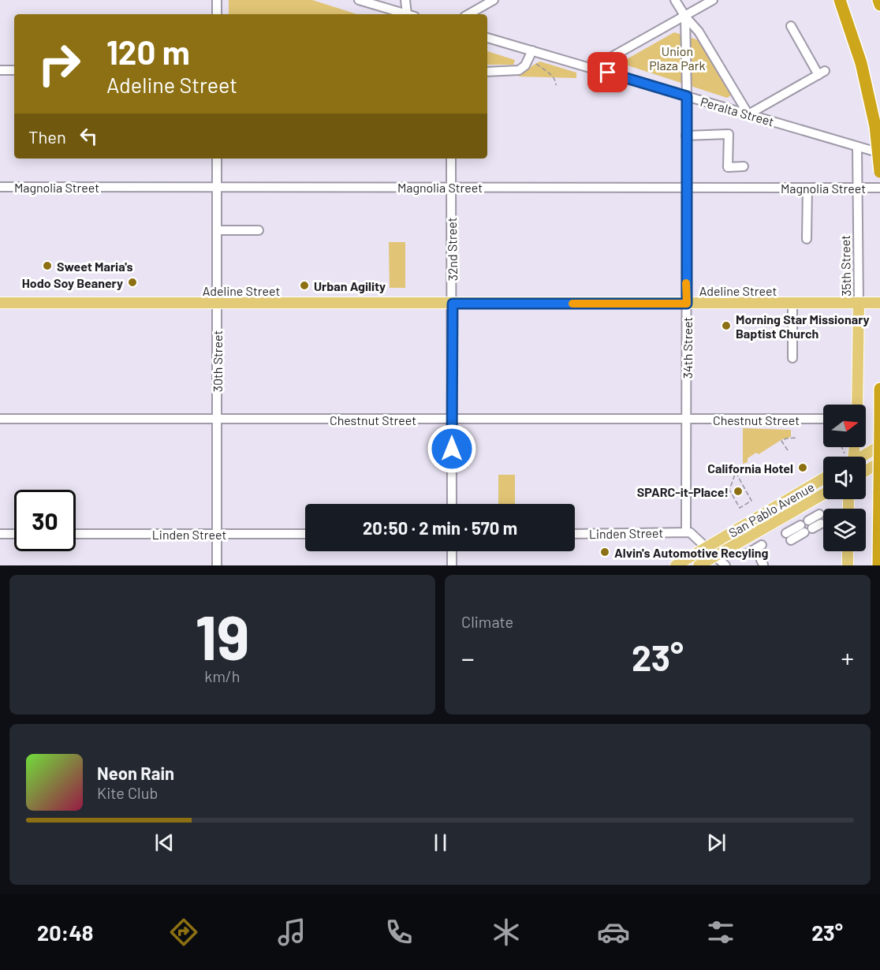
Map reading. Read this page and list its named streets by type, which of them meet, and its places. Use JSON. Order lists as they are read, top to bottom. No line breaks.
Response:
{"streets":{"main road":["35th Street","Adeline Street","San Pablo Avenue"],"street":["Peralta Street","Magnolia Street","32nd Street","34th Street","30th Street","Chestnut Street","Linden Street"]},"crossings":[["Peralta Street","35th Street"],["Peralta Street","34th Street"],["Magnolia Street","32nd Street"],["Magnolia Street","35th Street"],["Magnolia Street","34th Street"],["Magnolia Street","30th Street"],["32nd Street","Adeline Street"],["32nd Street","Chestnut Street"],["35th Street","Adeline Street"],["Adeline Street","34th Street"],["Adeline Street","30th Street"],["34th Street","Chestnut Street"],["34th Street","Linden Street"],["30th Street","Chestnut Street"],["30th Street","Linden Street"]],"parks":["Union Plaza Park"],"places":["Sweet Maria's","Hodo Soy Beanery","Urban Agility","Morning Star Missionary Baptist Church","California Hotel","SPARC-it-Place!","Alvin's Automotive Recyling"],"north":"right","page":{"turn":["120 m","Adeline Street"],"then":"Then","limit":"30","trip":"20:50 · 2 min · 570 m","tile":[["19","km/h"],"Climate"],"heat":["−","23°","+"],"song":["Neon Rain","Kite Club"],"tabs":["20:48","23°"]}}
